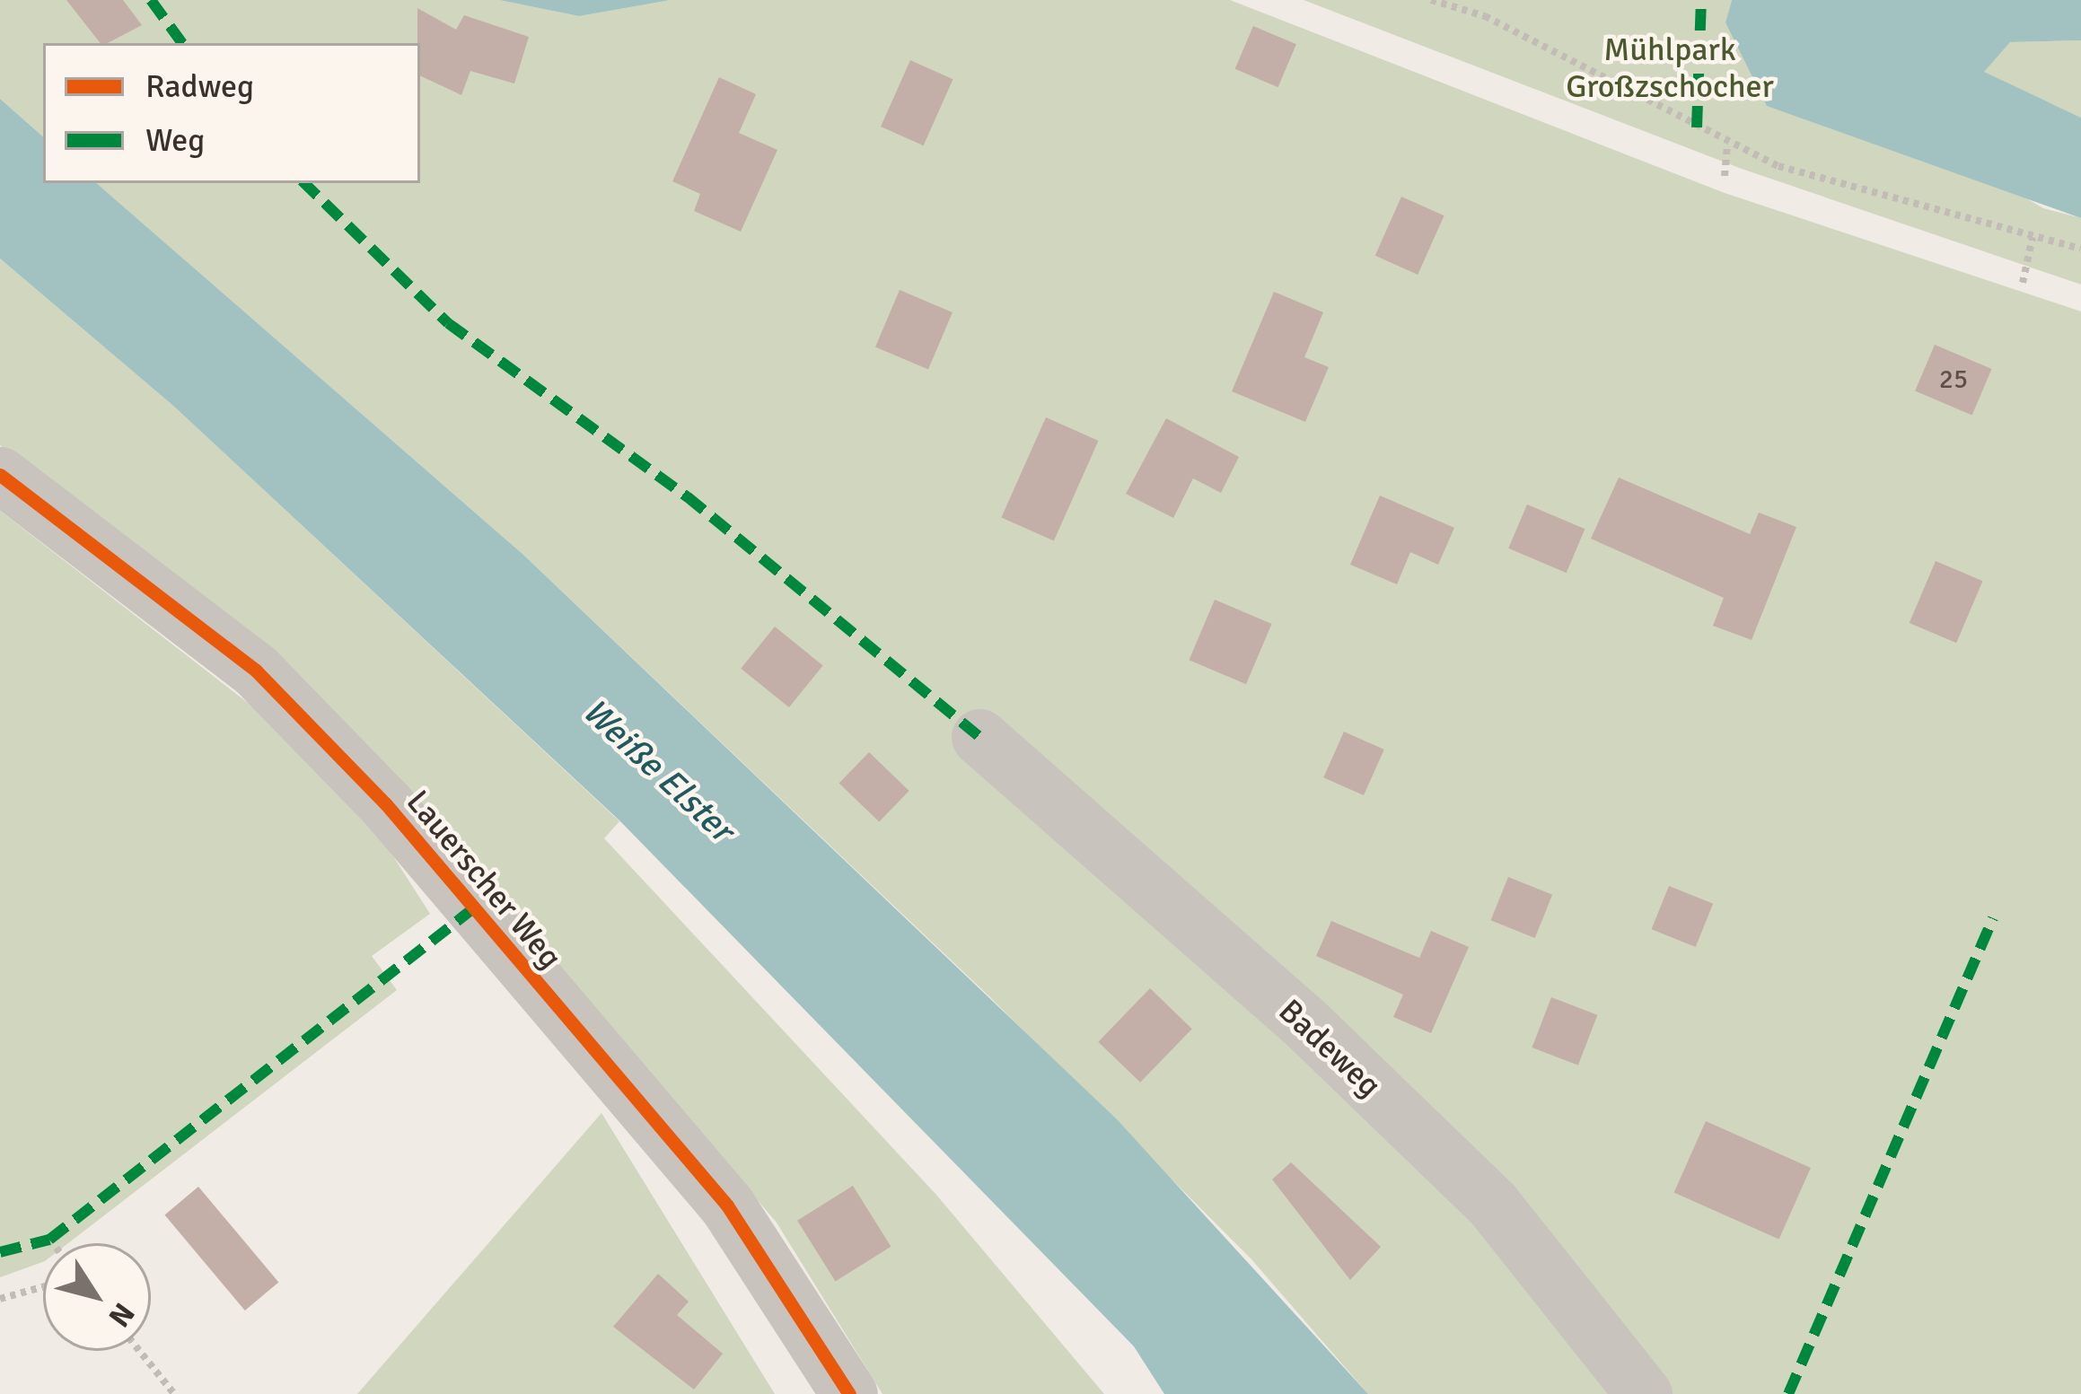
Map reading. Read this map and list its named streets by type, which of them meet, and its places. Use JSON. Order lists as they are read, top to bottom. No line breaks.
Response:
{"streets":{"street":["Lauerscher Weg","Badeweg"]},"water":["Weiße Elster"],"parks":["Mühlpark Großzschocher"],"house_numbers":["25"],"legend":["Radweg","Weg"],"north":"bottom right"}
